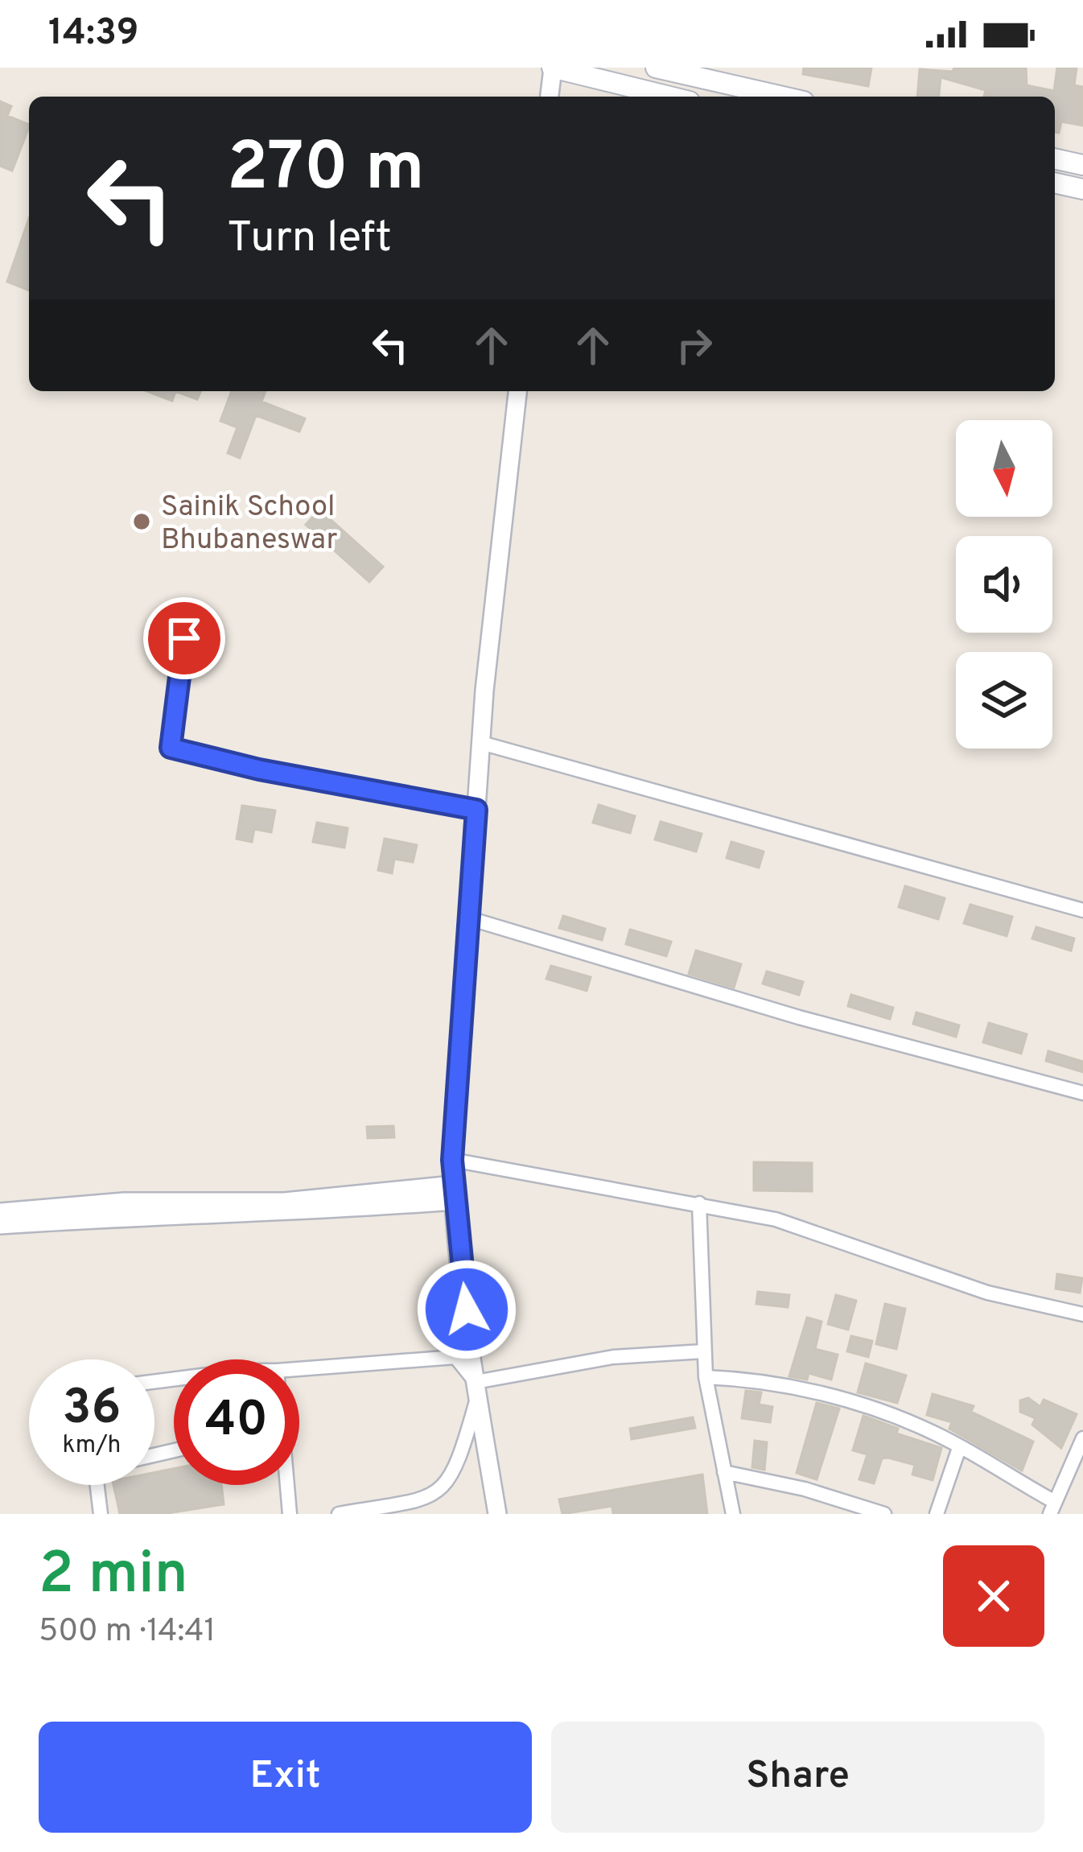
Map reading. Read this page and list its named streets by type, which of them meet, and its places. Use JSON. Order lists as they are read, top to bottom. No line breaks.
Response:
{"places":["Sainik School Bhubaneswar"],"north":"bottom","page":{"status":"14:39","turn":["270 m","Turn left"],"speed":"36 km/h","limit":"40","heading":["2 min","500 m · 14:41"],"buttons":["Exit","Share"]}}
